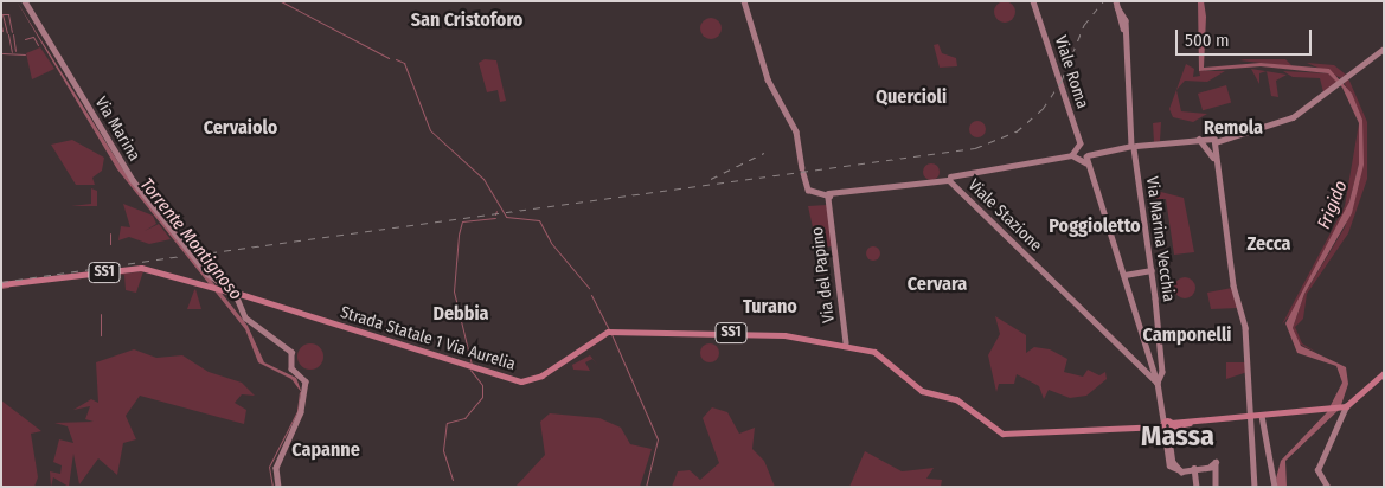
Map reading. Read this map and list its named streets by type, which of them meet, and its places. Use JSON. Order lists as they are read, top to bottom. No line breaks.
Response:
{"streets":{"main road":["Viale Roma","Via Marina","Viale Stazione","Via Marina Vecchia","SS1","Via del Papino","Strada Statale 1 Via Aurelia"]},"crossings":[["Via Marina","Strada Statale 1 Via Aurelia"],["Viale Stazione","Via Marina Vecchia"],["Via del Papino","Strada Statale 1 Via Aurelia"]],"districts":["San Cristoforo","Quercioli","Cervaiolo","Remola","Poggioletto","Zecca","Cervara","Turano","Debbia","Camponelli","Massa","Capanne"],"water":["Frigido","Torrente Montignoso"],"scale_bar":"500 m"}
